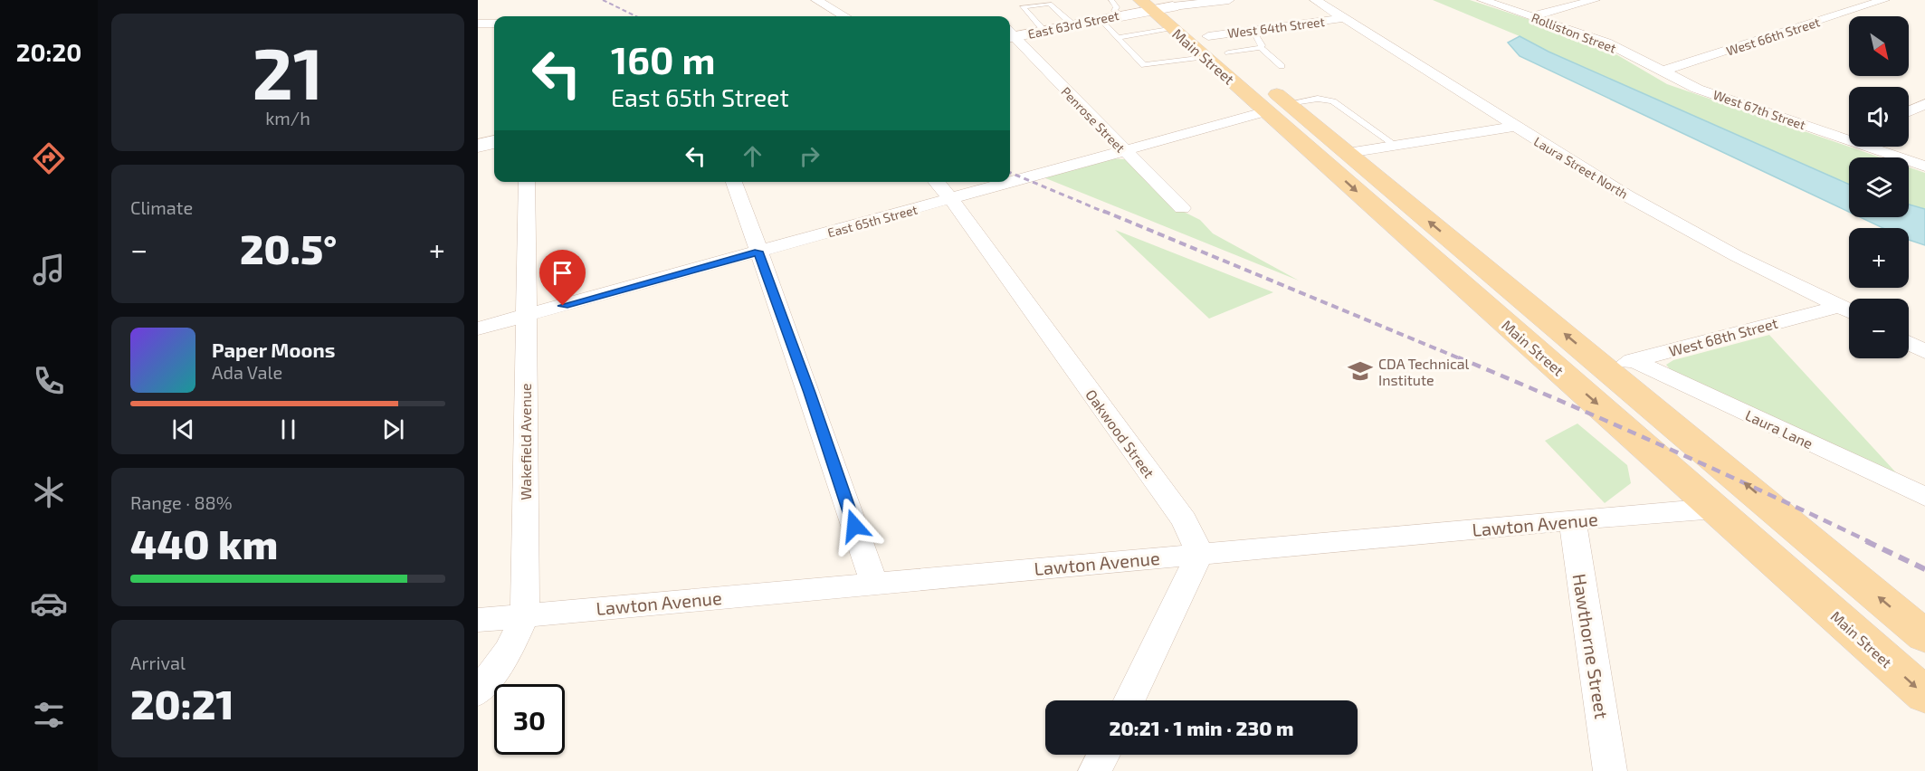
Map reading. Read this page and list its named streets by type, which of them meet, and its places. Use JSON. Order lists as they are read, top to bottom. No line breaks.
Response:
{"streets":{"main road":["Main Street"],"street":["East 63rd Street","West 64th Street","Rolliston Street","West 66th Street","West 67th Street","Penrose Street","Laura Street North","East 65th Street","West 68th Street","Laura Lane","Oakwood Street","Wakefield Avenue","Lawton Avenue","Hawthorne Street"]},"crossings":[["East 63rd Street","Main Street"],["West 64th Street","Main Street"],["West 64th Street","Laura Street North"],["Rolliston Street","West 66th Street"],["Rolliston Street","West 67th Street"],["West 66th Street","West 67th Street"],["Main Street","East 65th Street"],["Main Street","West 68th Street"],["Main Street","Lawton Avenue"],["Penrose Street","East 65th Street"],["East 65th Street","Oakwood Street"],["East 65th Street","Wakefield Avenue"],["West 68th Street","Laura Lane"],["Oakwood Street","Lawton Avenue"],["Wakefield Avenue","Lawton Avenue"],["Lawton Avenue","Hawthorne Street"]],"places":{"school or university":["CDA Technical Institute"]},"north":"bottom right","page":{"tabs":"20:20","tile":[["21","km/h"],"Climate",["Range · 88%","440 km"],["Arrival","20:21"]],"map_buttons":["+","−"],"turn":["160 m","East 65th Street"],"heat":["−","20.5°","+"],"song":["Paper Moons","Ada Vale"],"limit":"30","trip":"20:21 · 1 min · 230 m"}}
